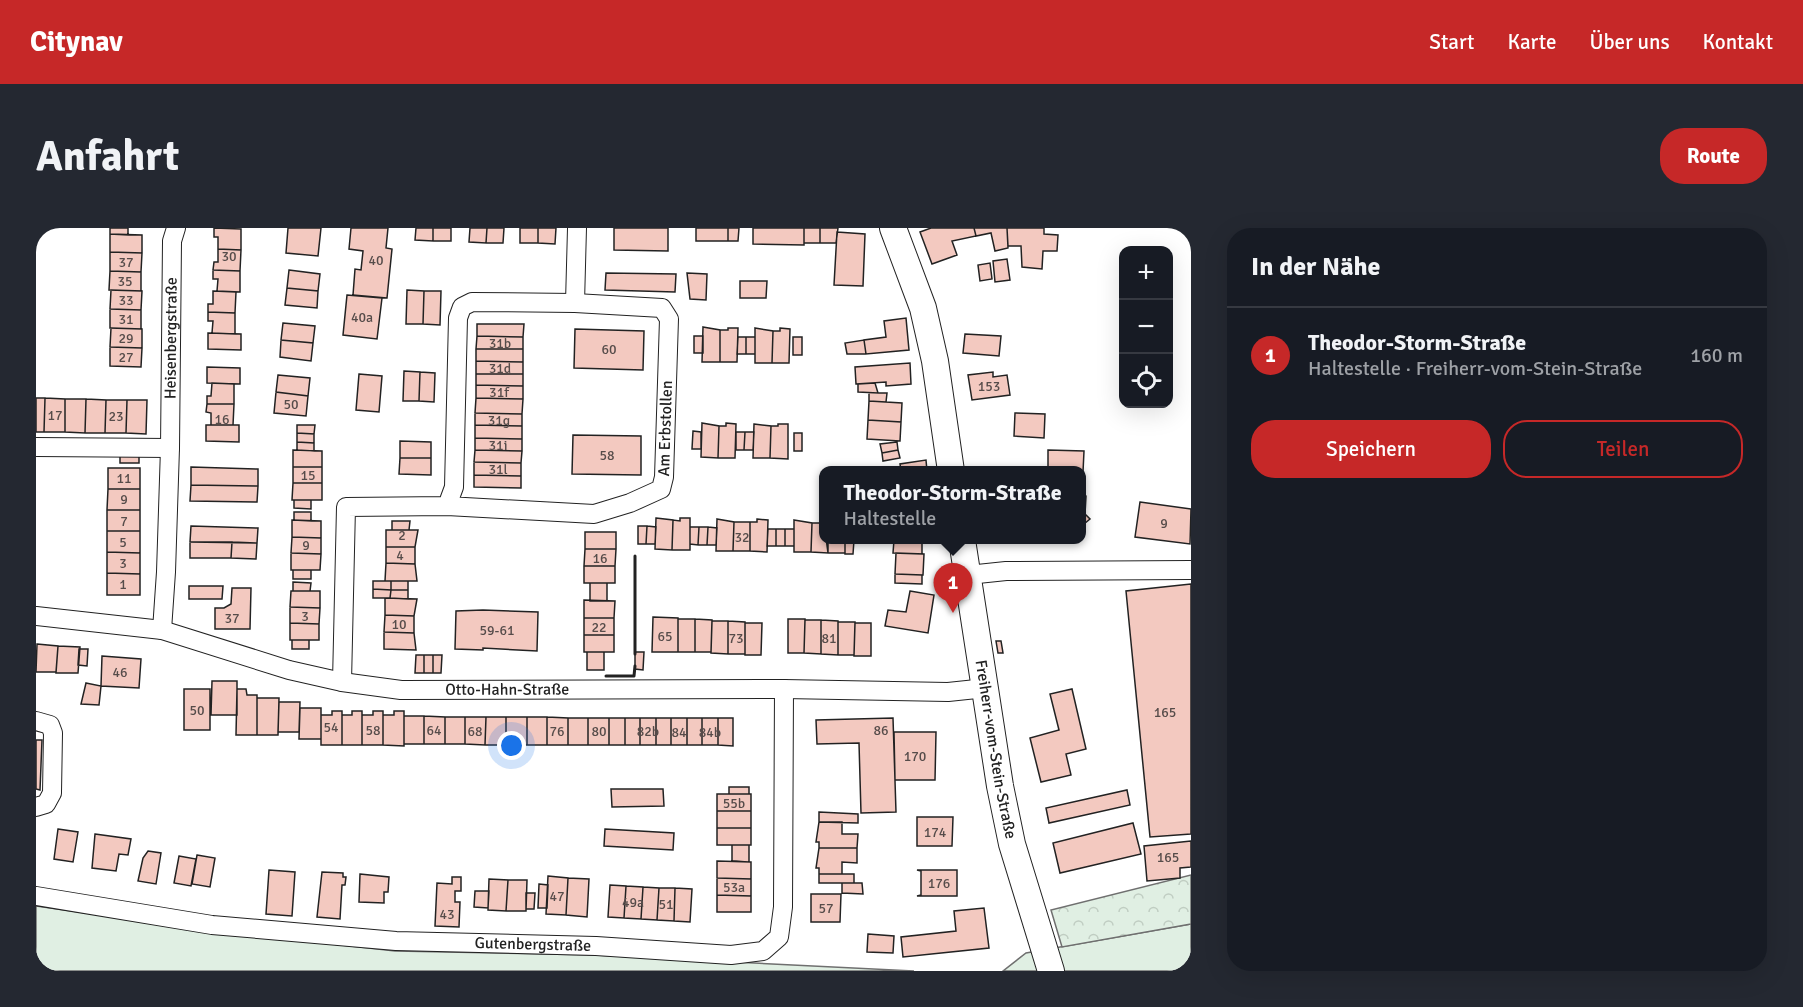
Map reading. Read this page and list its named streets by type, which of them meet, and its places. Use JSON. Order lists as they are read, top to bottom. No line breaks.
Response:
{"streets":{"street":["Heisenbergstraße","Am Erbstollen","Otto-Hahn-Straße","Freiherr-vom-Stein-Straße","Gutenbergstraße"]},"crossings":[["Heisenbergstraße","Otto-Hahn-Straße"],["Am Erbstollen","Otto-Hahn-Straße"],["Otto-Hahn-Straße","Freiherr-vom-Stein-Straße"],["Otto-Hahn-Straße","Gutenbergstraße"]],"house_numbers":["30","40","37","35","33","40a","31","29","31b","60","27","31d","153","31f","50","17","23","16","31g","31i","58","31l","15","11","9","7","9","2","32","5","9","4","16","3","1","3","37","10","22","59-61","65","73","81","46","50","165","54","58","64","86","68","76","80","82b","84","84b","170","55b","174","165","176","53a","47","49a","51","57","43"],"page":{"header":"Citynav","nav":["Start","Karte","Über uns","Kontakt"],"buttons":["Route",["Speichern","Teilen"]],"title":"Anfahrt","heading":"In der Nähe","map_buttons":["+","−"],"list":[{"mark":"1","name":"Theodor-Storm-Straße","note":"Haltestelle · Freiherr-vom-Stein-Straße","value":"160 m"}],"popup":["Theodor-Storm-Straße","Haltestelle"],"pins":"1"}}
